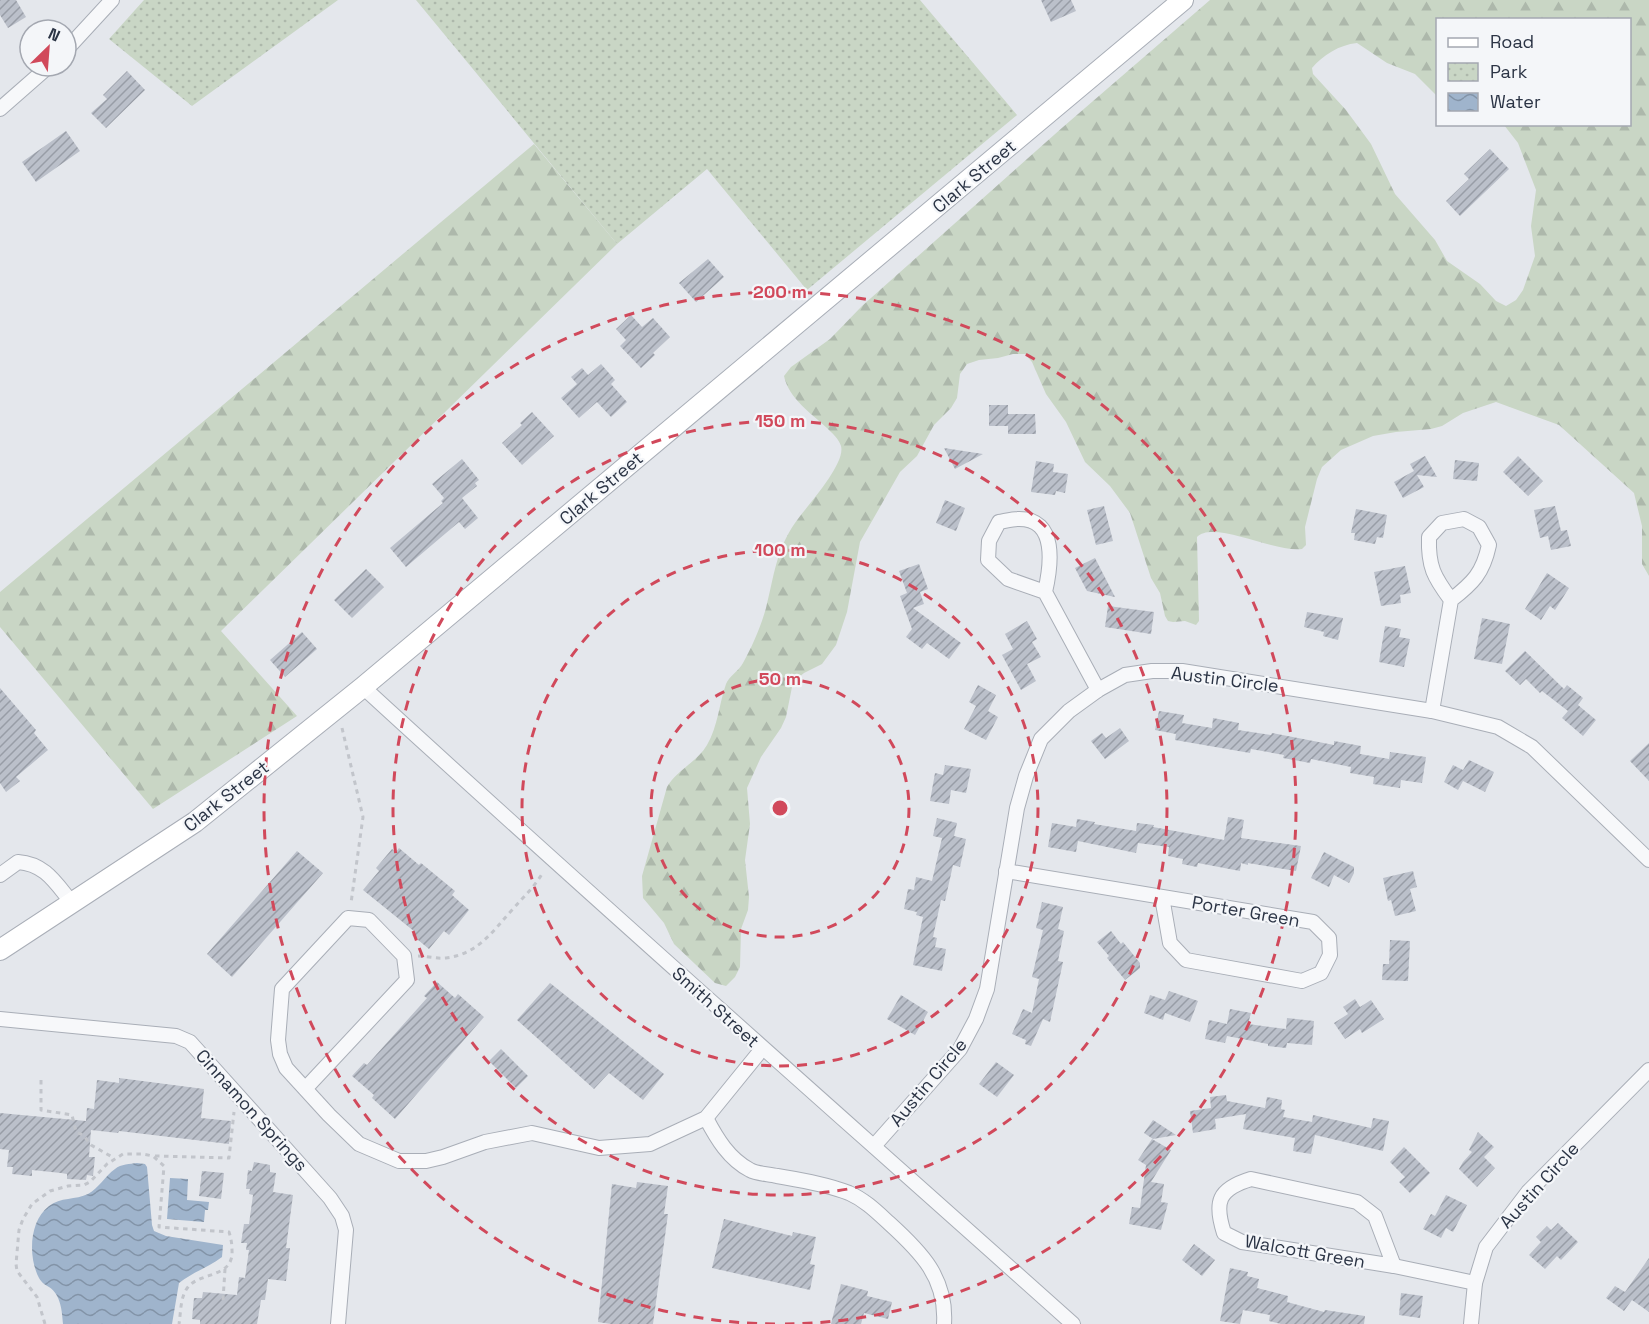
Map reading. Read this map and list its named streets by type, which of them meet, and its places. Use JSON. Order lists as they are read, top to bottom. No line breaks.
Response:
{"streets":{"main road":["Clark Street"],"street":["Austin Circle","Porter Green","Smith Street","Cinnamon Springs","Walcott Green"]},"crossings":[["Clark Street","Smith Street"],["Austin Circle","Porter Green"],["Austin Circle","Smith Street"],["Austin Circle","Walcott Green"]],"legend":["Road","Park","Water"],"north":"top right","rings":["200 m","150 m","100 m","50 m"]}
